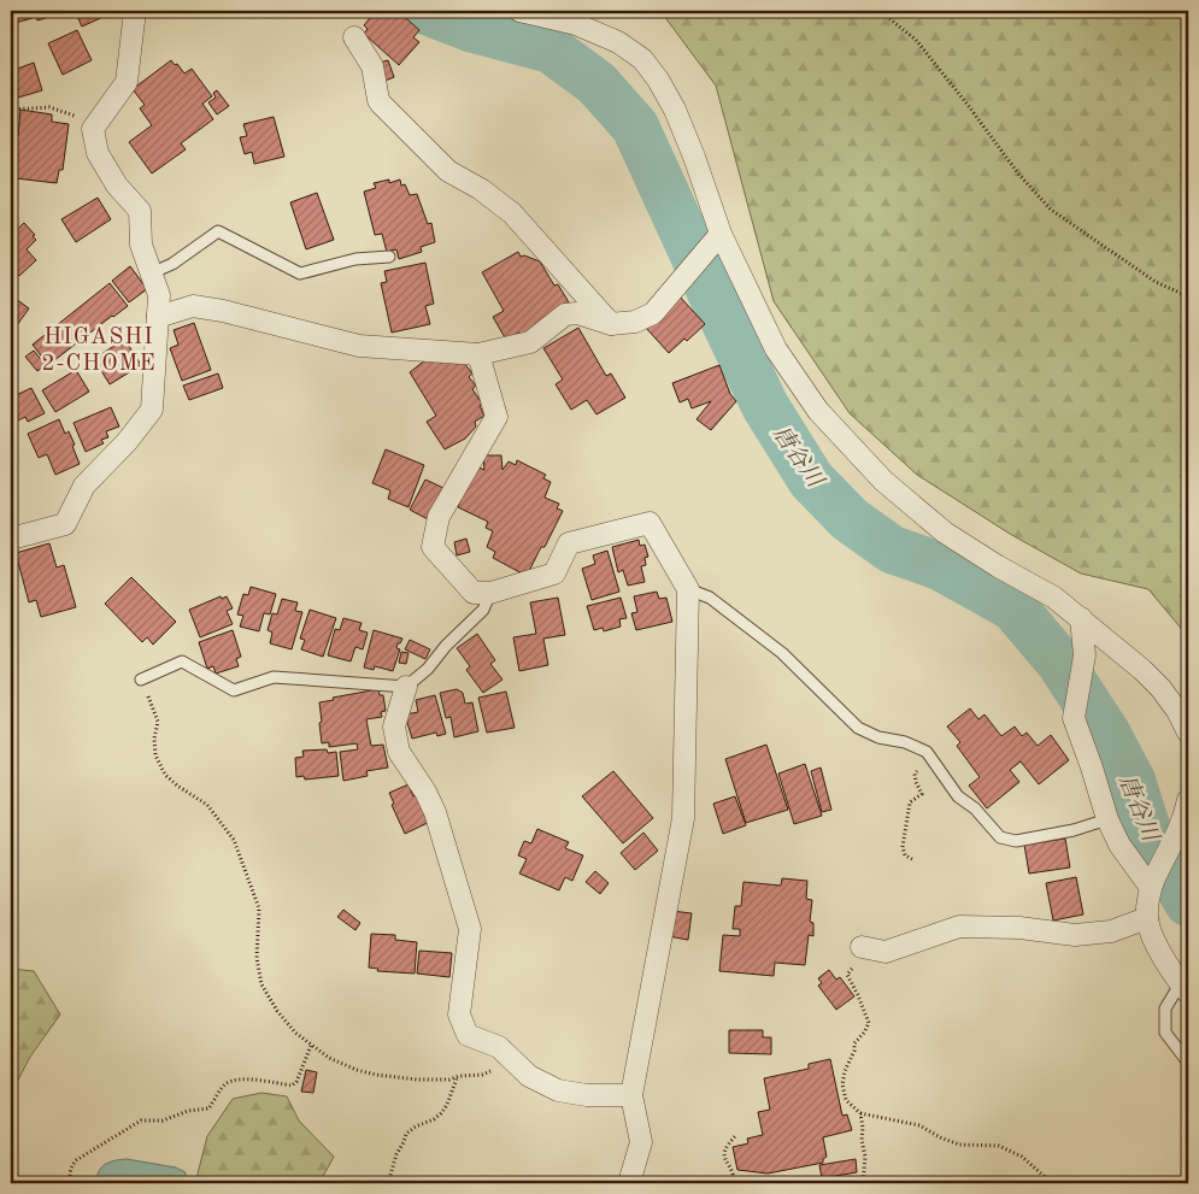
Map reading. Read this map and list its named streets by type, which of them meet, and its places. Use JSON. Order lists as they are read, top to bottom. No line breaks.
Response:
{"districts":["HIGASHI 2-CHOME"],"water":["唐谷川"]}
